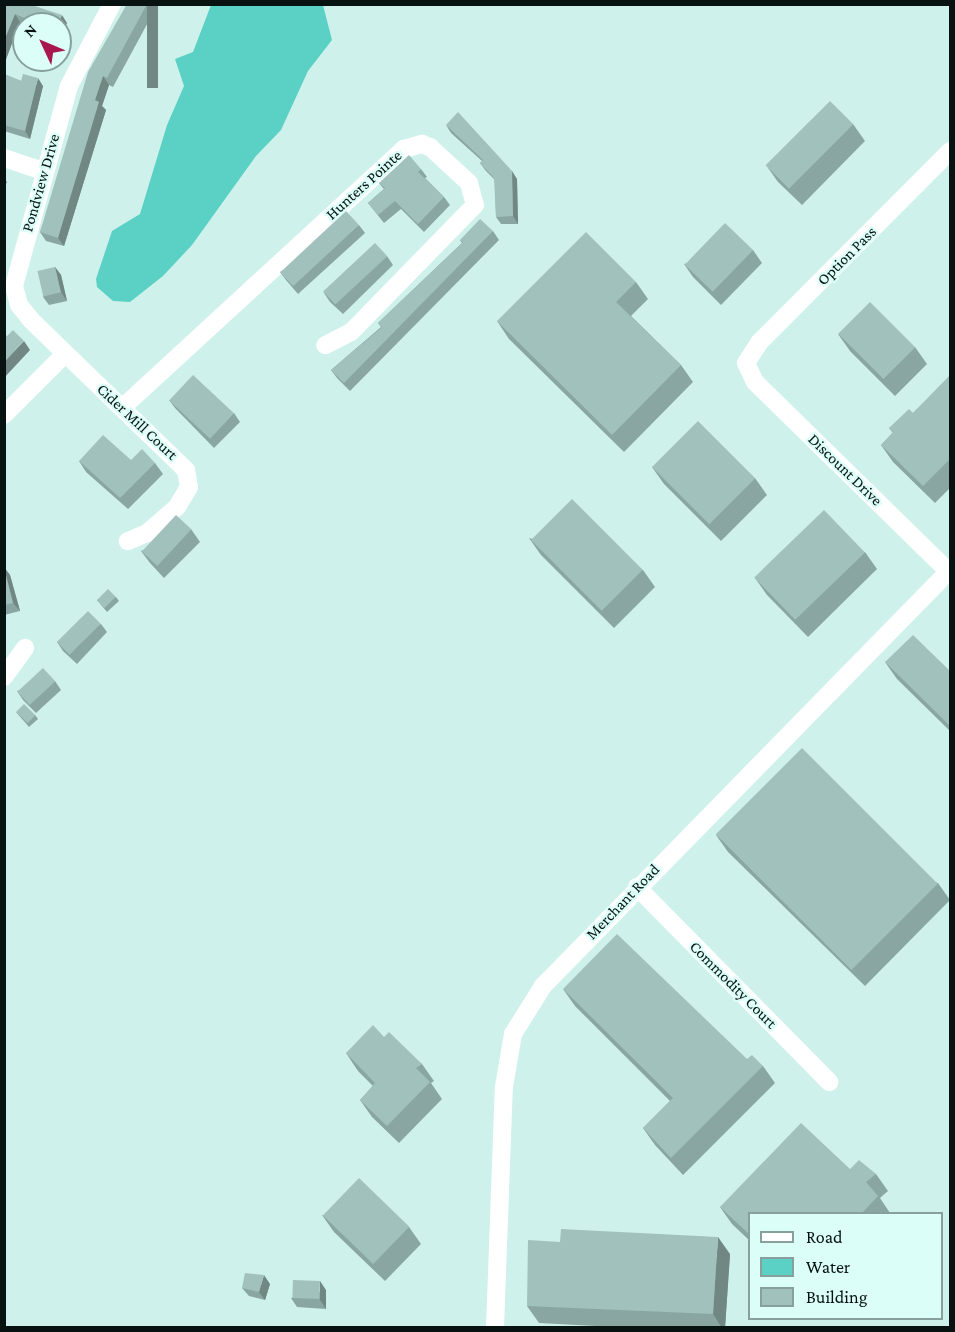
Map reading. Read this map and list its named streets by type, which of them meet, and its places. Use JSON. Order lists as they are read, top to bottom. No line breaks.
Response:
{"streets":{"street":["Pondview Drive","Hunters Pointe","Option Pass","Cider Mill Court","Discount Drive","Merchant Road","Commodity Court"]},"crossings":[["Pondview Drive","Cider Mill Court"],["Hunters Pointe","Cider Mill Court"],["Option Pass","Discount Drive"],["Discount Drive","Merchant Road"],["Merchant Road","Commodity Court"]],"legend":["Road","Water","Building"],"north":"top left"}
